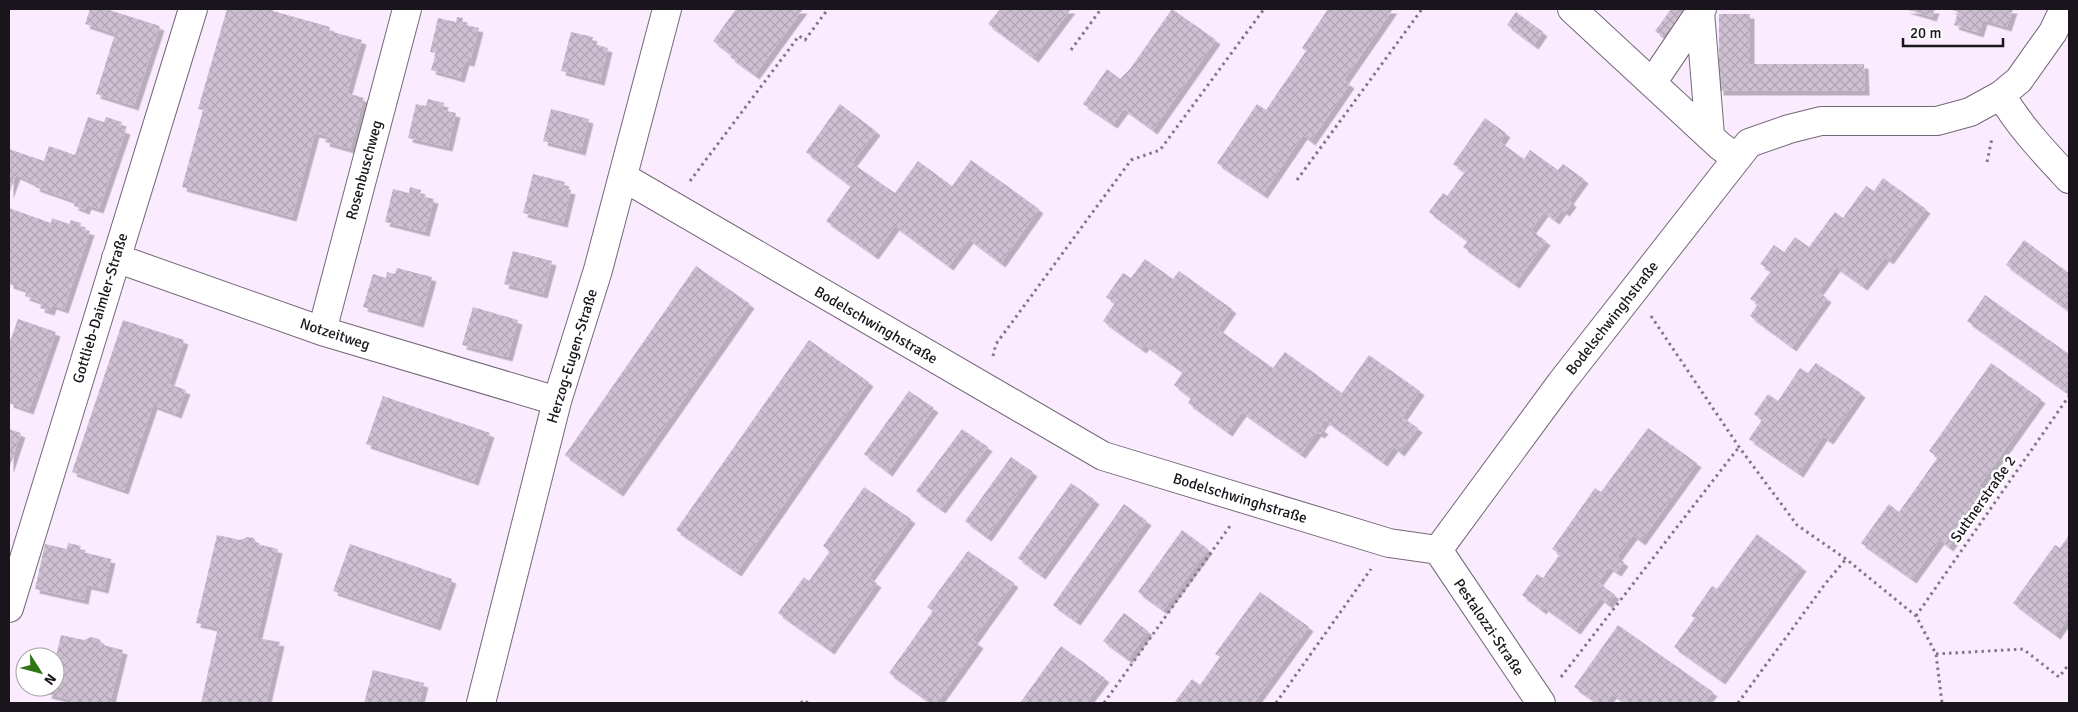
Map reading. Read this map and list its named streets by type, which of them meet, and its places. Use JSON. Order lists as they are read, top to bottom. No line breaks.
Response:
{"streets":{"street":["Rosenbuschweg","Gottlieb-Daimler-Straße","Bodelschwinghstraße","Notzeitweg","Herzog-Eugen-Straße","Pestalozzi-Straße"],"path":["Suttnerstraße 2"]},"crossings":[["Rosenbuschweg","Notzeitweg"],["Gottlieb-Daimler-Straße","Notzeitweg"],["Bodelschwinghstraße","Herzog-Eugen-Straße"],["Bodelschwinghstraße","Pestalozzi-Straße"],["Notzeitweg","Herzog-Eugen-Straße"]],"scale_bar":"20 m","north":"bottom right"}
